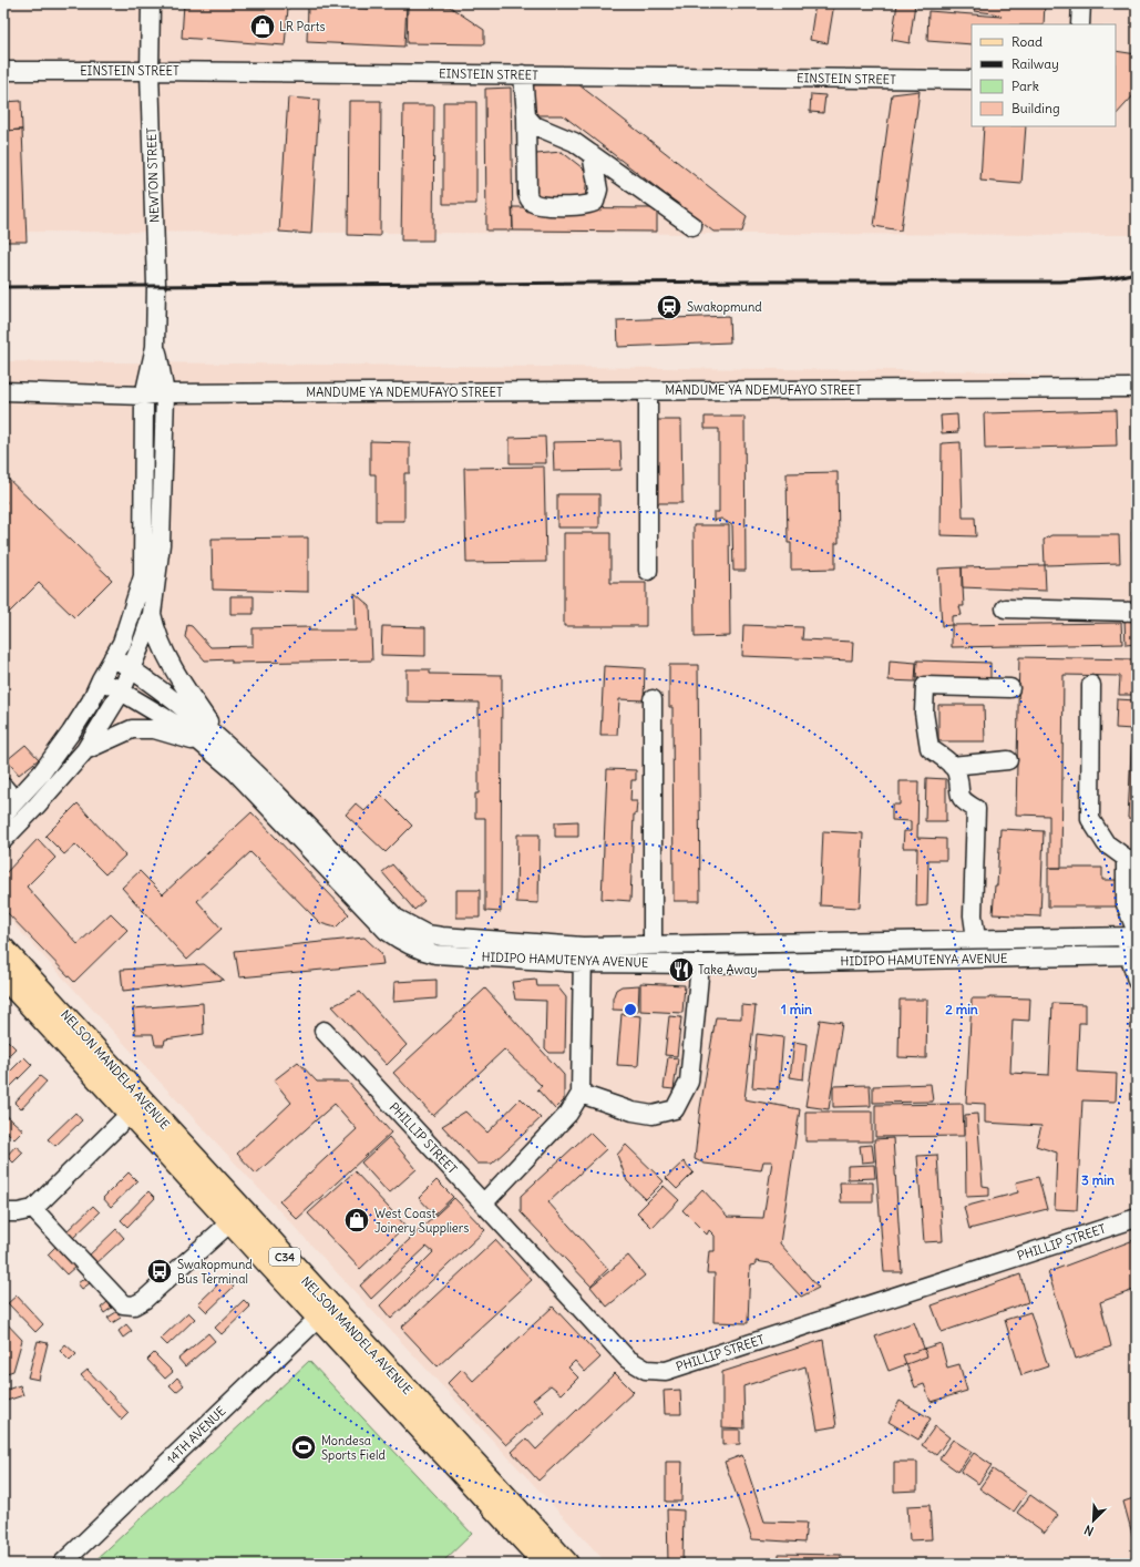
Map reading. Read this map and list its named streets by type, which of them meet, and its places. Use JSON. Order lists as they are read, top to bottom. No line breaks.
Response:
{"streets":{"main road":["NELSON MANDELA AVENUE","C34"],"street":["EINSTEIN STREET","NEWTON STREET","MANDUME YA NDEMUFAYO STREET","HIDIPO HAMUTENYA AVENUE","PHILLIP STREET","14TH AVENUE"]},"crossings":[["EINSTEIN STREET","NEWTON STREET"],["NEWTON STREET","MANDUME YA NDEMUFAYO STREET"],["NELSON MANDELA AVENUE","14TH AVENUE"]],"places":{"shop":["LR Parts","West Coast Joinery Suppliers"],"station":["Swakopmund"],"restaurant":["Take Away"],"bus stop":["Swakopmund Bus Terminal"],"sports":["Mondesa Sports Field"]},"legend":["Road","Railway","Park","Building"],"north":"bottom left","rings":["1 min","2 min","3 min"]}
